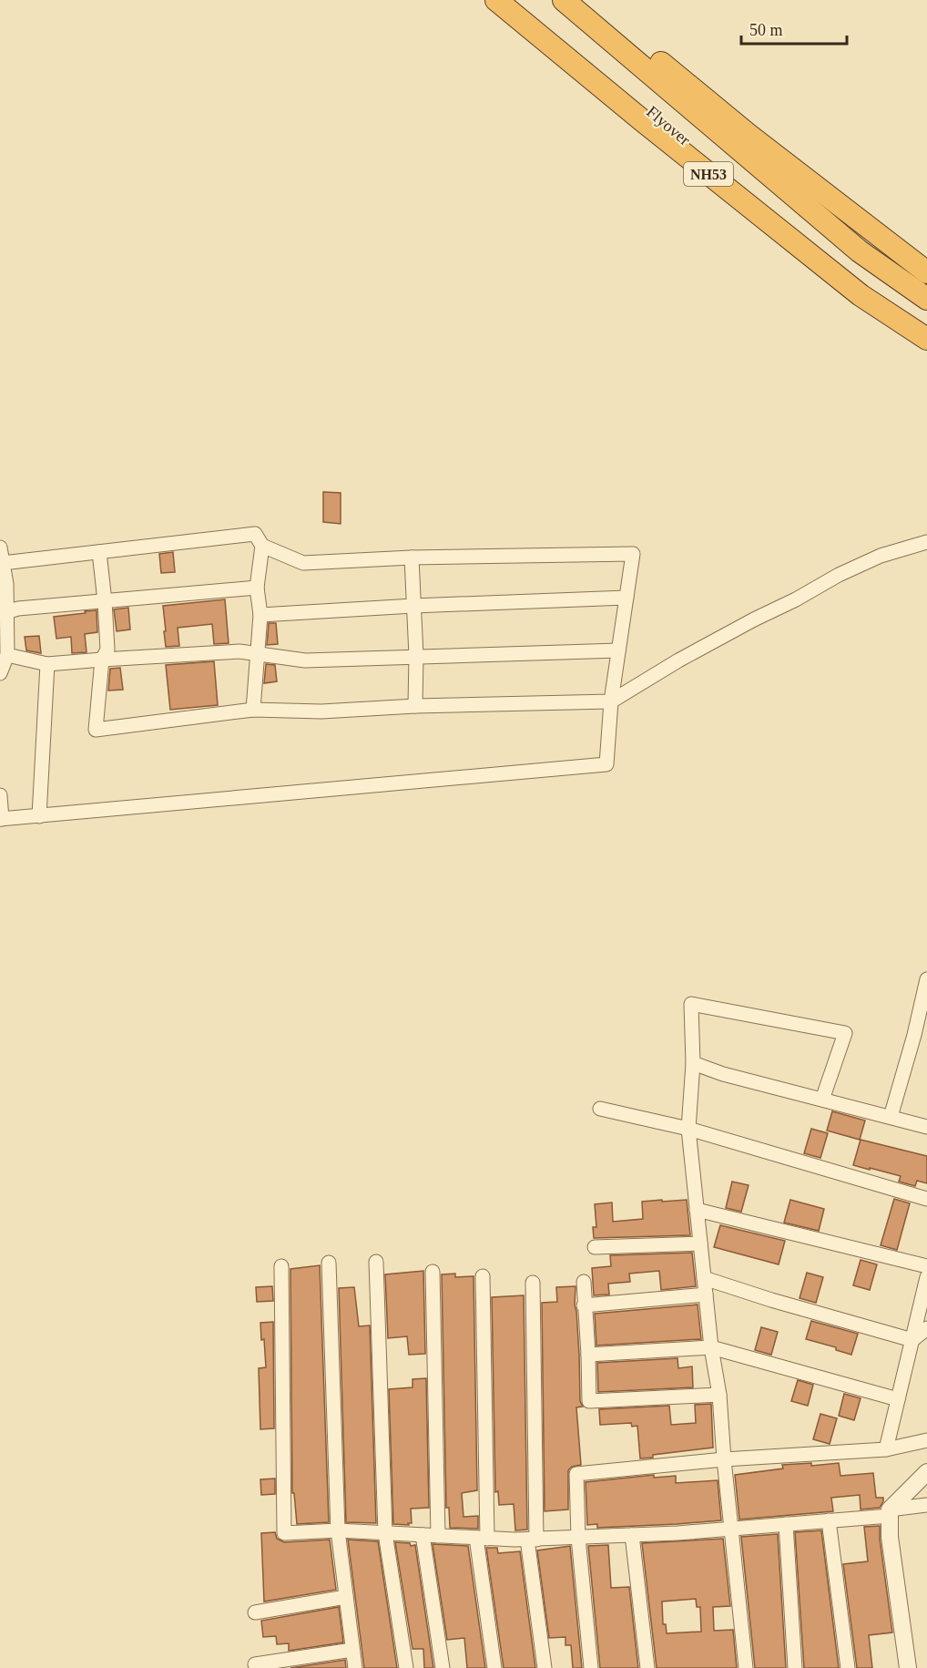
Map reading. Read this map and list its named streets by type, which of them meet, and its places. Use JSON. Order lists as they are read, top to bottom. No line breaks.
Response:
{"streets":{"highway":["Flyover","NH53"]},"scale_bar":"50 m"}
